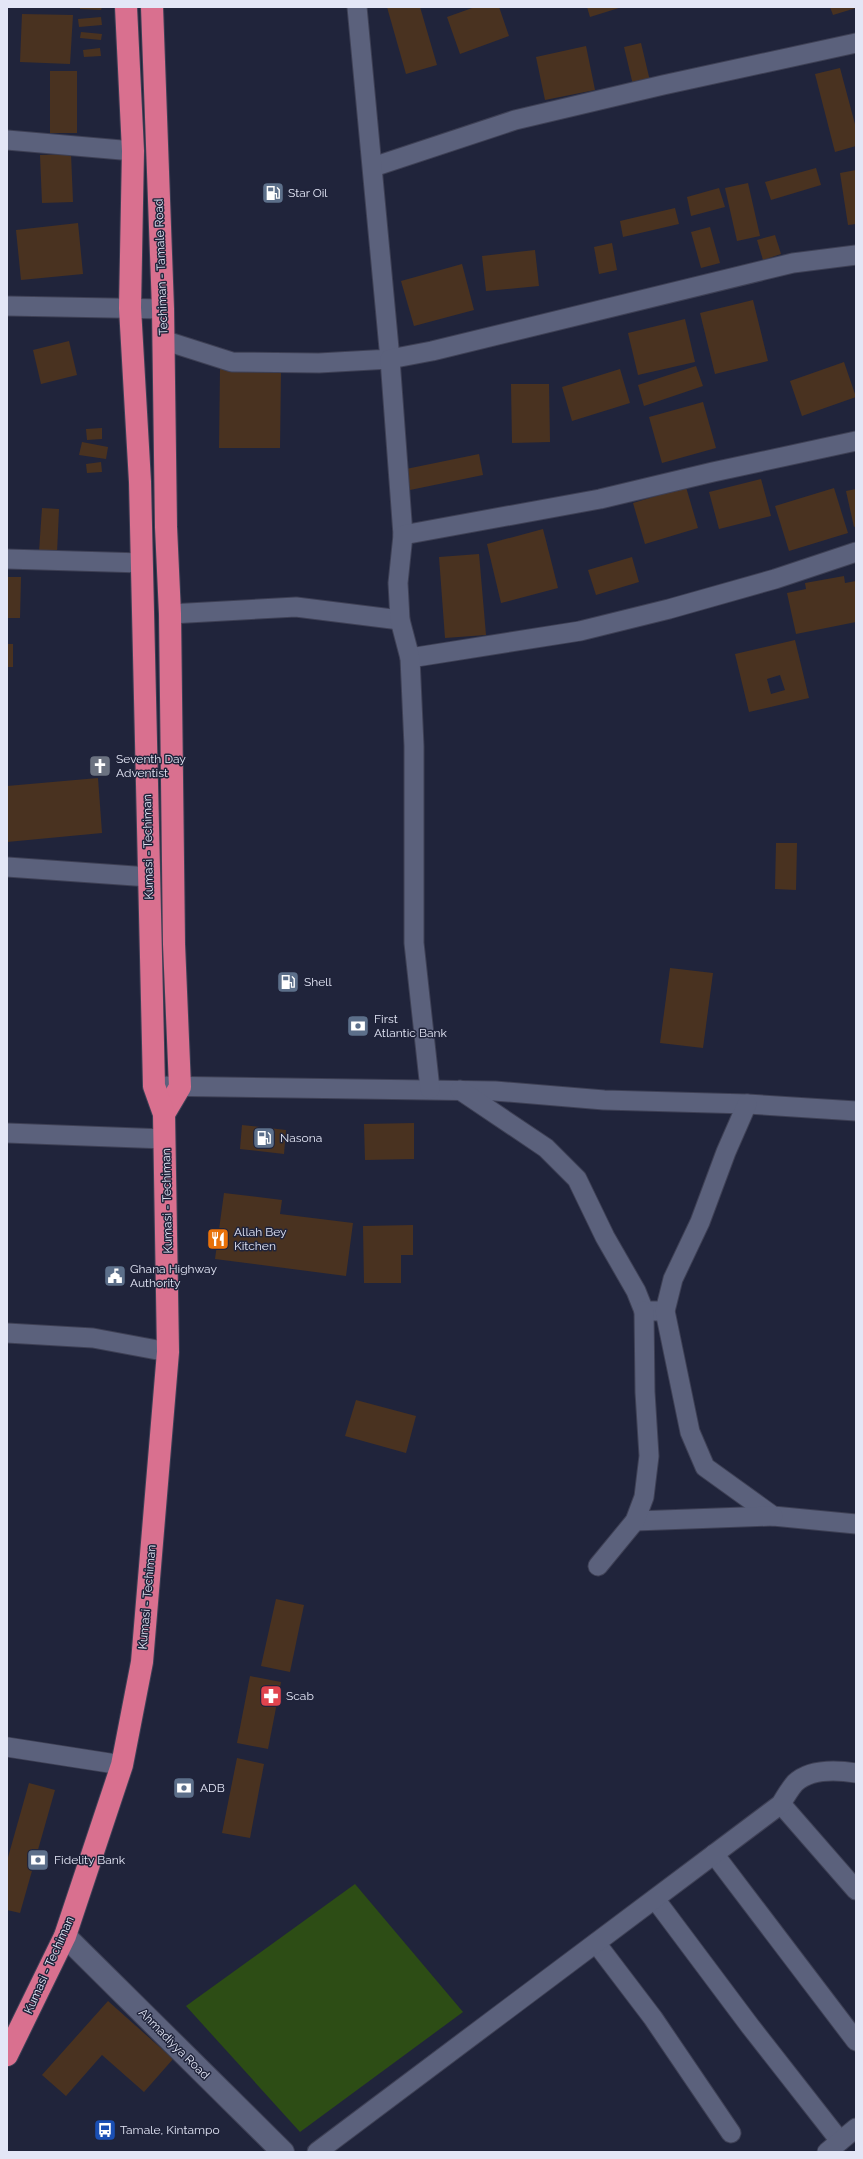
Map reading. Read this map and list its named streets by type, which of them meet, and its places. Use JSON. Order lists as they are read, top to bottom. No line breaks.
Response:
{"streets":{"highway":["Techiman - Tamale Road","Kumasi - Techiman"],"street":["Ahmadiyya Road"]},"crossings":[["Techiman - Tamale Road","Kumasi - Techiman"],["Kumasi - Techiman","Ahmadiyya Road"]],"places":{"fuel station":["Star Oil","Shell","Nasona"],"church":["Seventh Day Adventist"],"bank":["First Atlantic Bank","ADB","Fidelity Bank"],"restaurant":["Allah Bey Kitchen"],"public building":["Ghana Highway Authority"],"pharmacy":["Scab"],"bus stop":["Tamale, Kintampo"]}}
